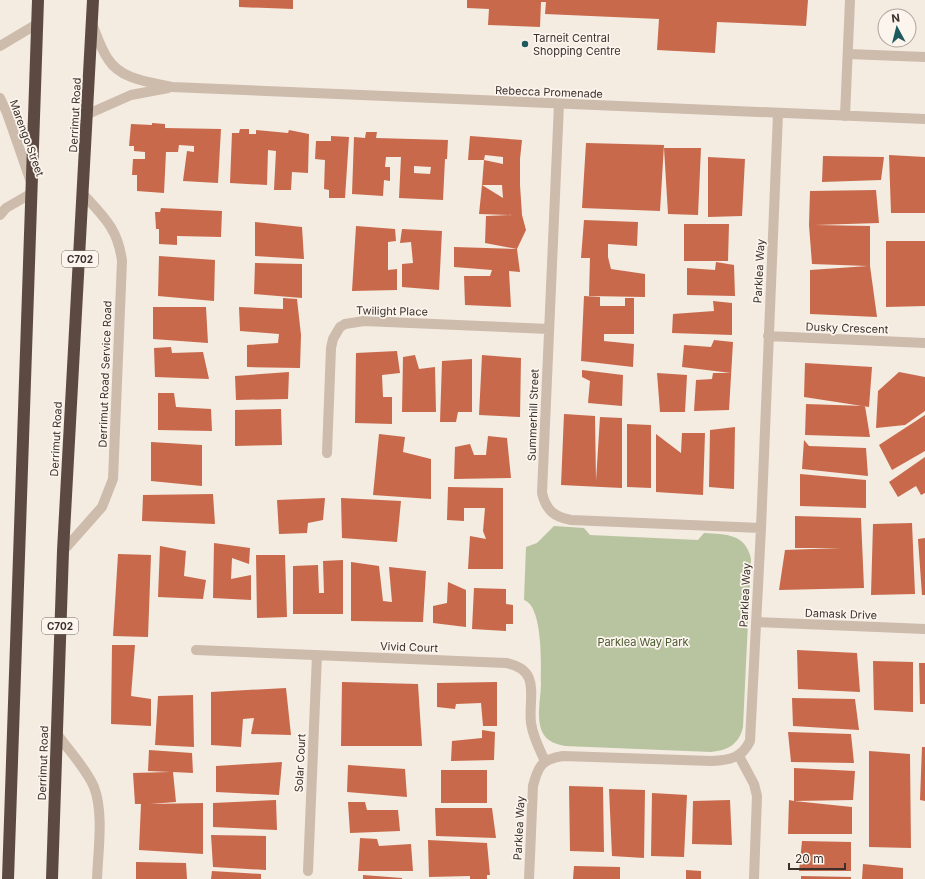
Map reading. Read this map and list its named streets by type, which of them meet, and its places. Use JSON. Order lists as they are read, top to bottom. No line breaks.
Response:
{"streets":{"highway":["Derrimut Road","C702"],"street":["Rebecca Promenade","Marengo Street","Parklea Way","Twilight Place","Dusky Crescent","Derrimut Road Service Road","Summerhill Street","Damask Drive","Vivid Court","Solar Court"]},"crossings":[["Rebecca Promenade","Derrimut Road"],["Rebecca Promenade","Parklea Way"],["Rebecca Promenade","Summerhill Street"],["Derrimut Road","Derrimut Road Service Road"],["Parklea Way","Dusky Crescent"],["Parklea Way","Summerhill Street"],["Parklea Way","Damask Drive"],["Parklea Way","Vivid Court"],["Twilight Place","Summerhill Street"],["Vivid Court","Solar Court"]],"parks":["Parklea Way Park"],"places":["Tarneit Central Shopping Centre"],"scale_bar":"20 m","north":"top"}
